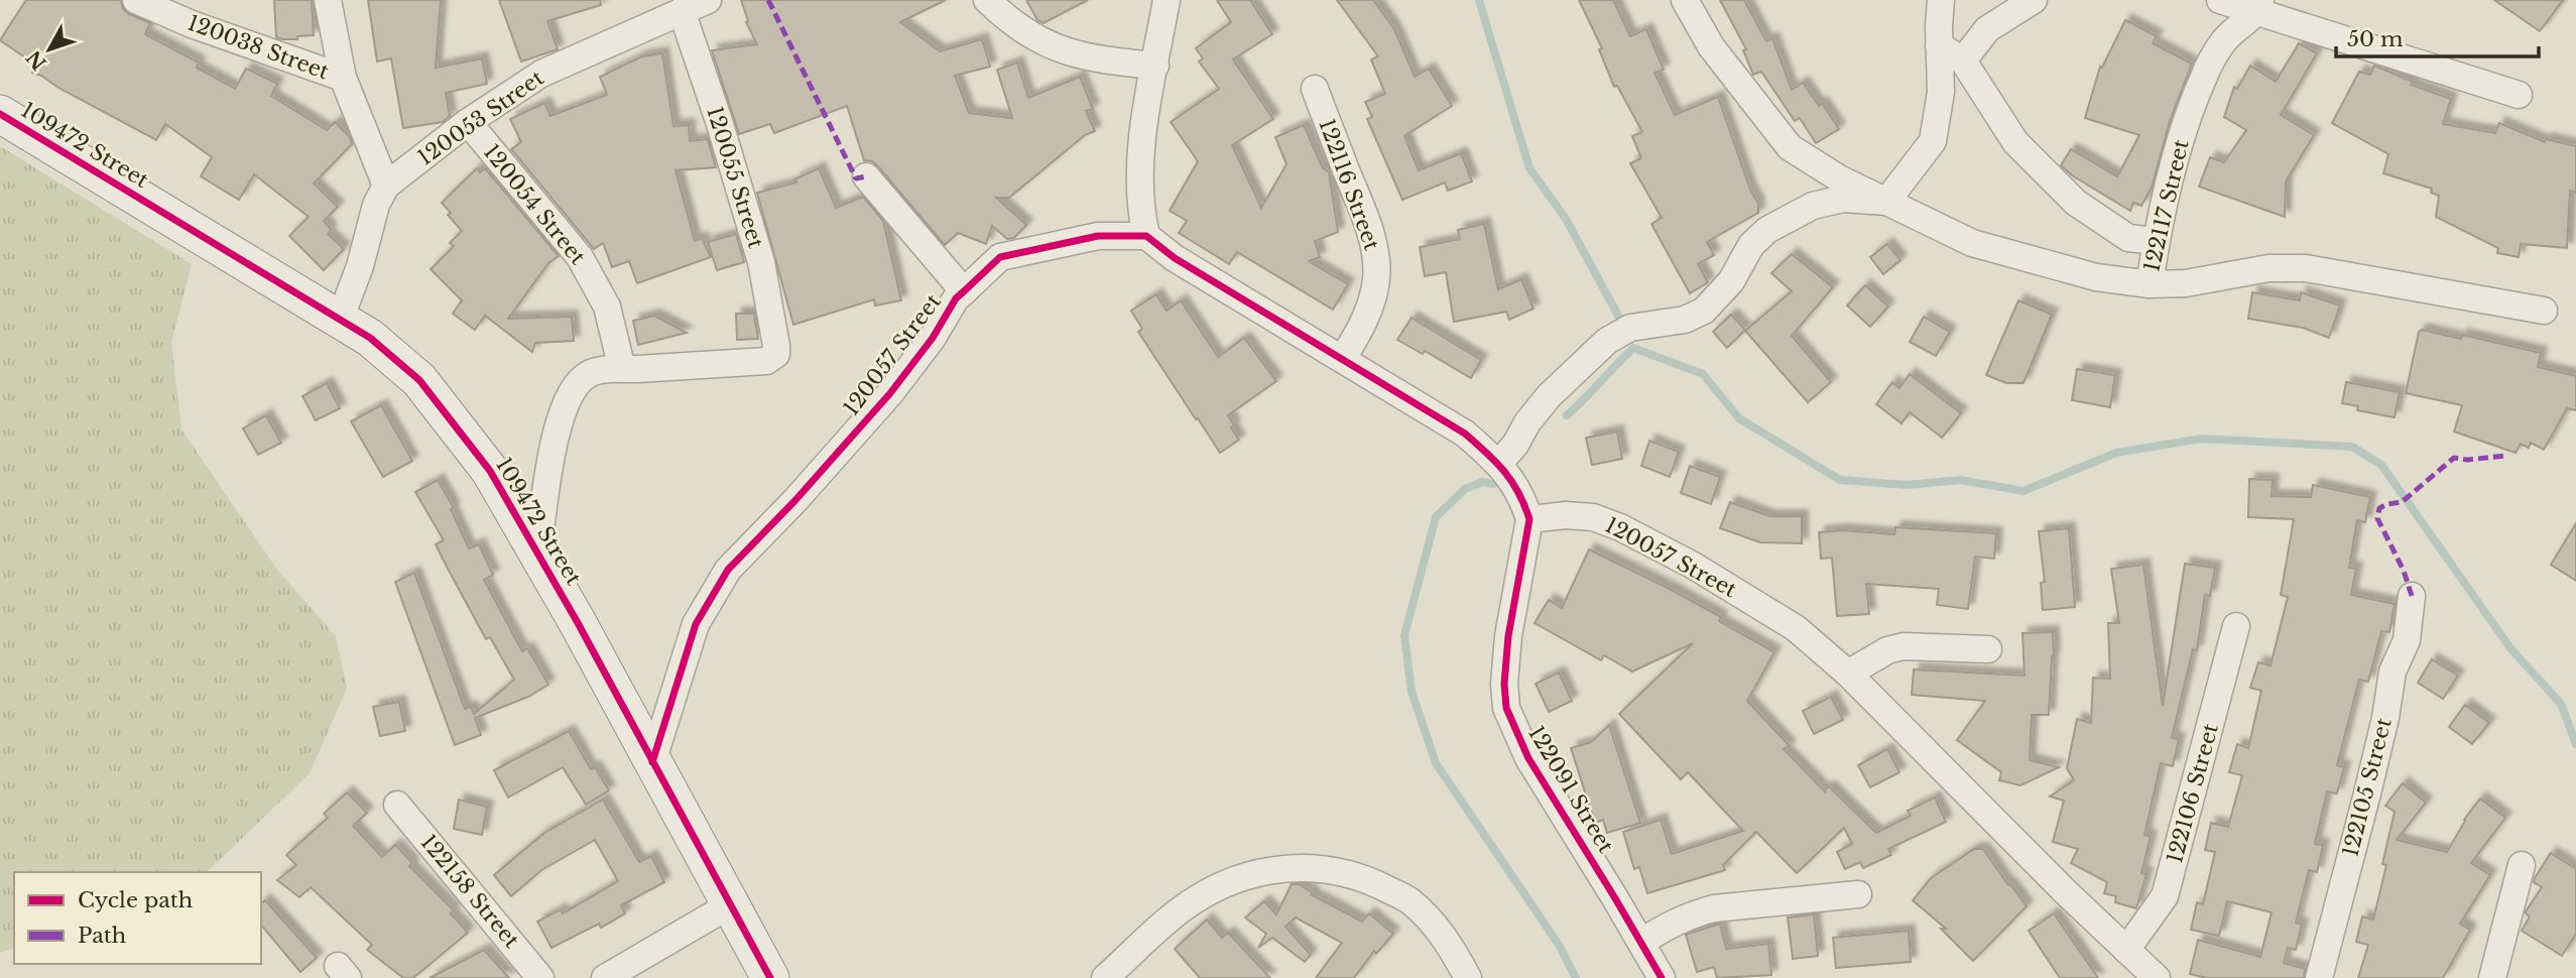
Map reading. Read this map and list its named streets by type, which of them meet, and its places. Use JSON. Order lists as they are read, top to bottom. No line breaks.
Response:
{"streets":{"street":["120038 Street","120053 Street","109472 Street","120055 Street","122116 Street","120054 Street","122117 Street","120057 Street","122105 Street","122091 Street","122106 Street","122158 Street"]},"crossings":[["120053 Street","109472 Street"],["120053 Street","120055 Street"],["120053 Street","120054 Street"],["109472 Street","120057 Street"],["120055 Street","120054 Street"],["120057 Street","122091 Street"],["120057 Street","122106 Street"]],"legend":["Cycle path","Path"],"scale_bar":"50 m","north":"bottom left"}
